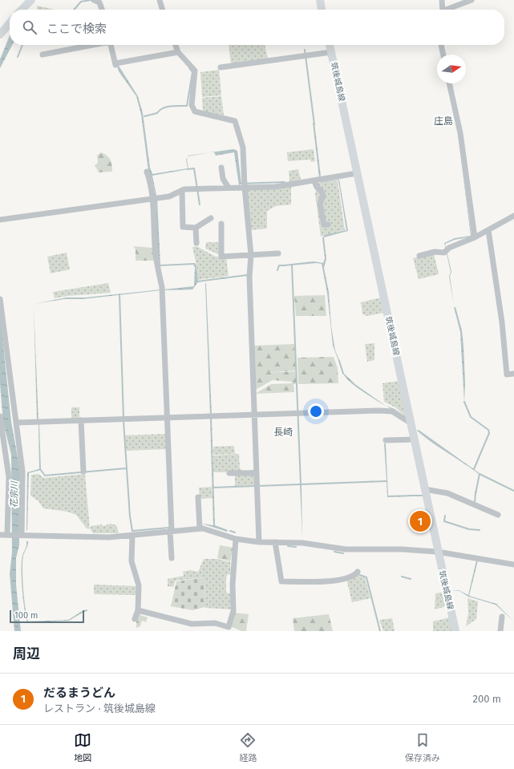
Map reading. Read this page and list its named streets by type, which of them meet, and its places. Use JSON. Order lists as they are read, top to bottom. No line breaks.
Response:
{"streets":{"main road":["筑後城島線"]},"districts":["庄島","長崎"],"water":["花宗川"],"scale_bar":"100 m","north":"right","page":{"search":"ここで検索","pins":"1","scale":"100 m","heading":"周辺","list":[{"mark":"1","name":"だるまうどん","note":"レストラン · 筑後城島線","value":"200 m"}],"nav":["地図","経路","保存済み"]}}
